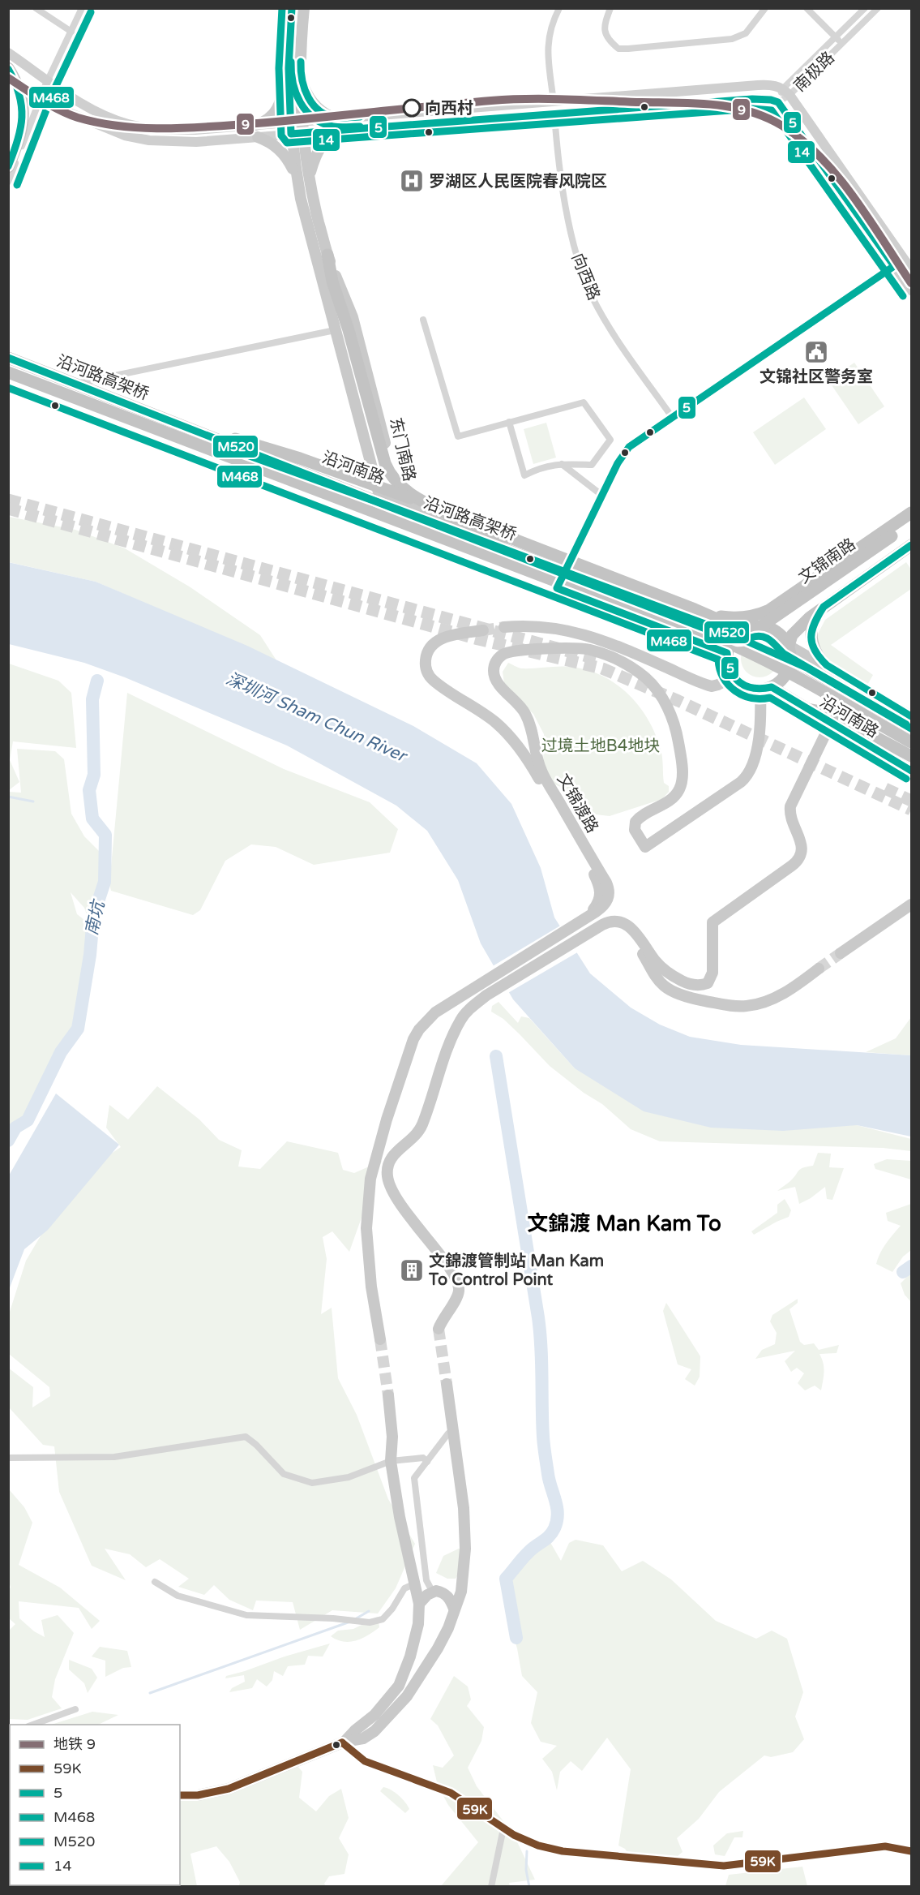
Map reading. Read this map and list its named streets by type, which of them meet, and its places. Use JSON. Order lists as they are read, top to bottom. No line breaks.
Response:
{"streets":{"highway":["沿河路高架桥","文锦南路"],"main road":["东门南路","沿河南路","文锦渡路"],"street":["南极路","向西路"]},"crossings":[["沿河路高架桥","沿河南路"],["东门南路","沿河南路"],["沿河南路","文锦南路"],["沿河南路","文锦渡路"],["文锦南路","文锦渡路"]],"districts":["文錦渡 Man Kam To"],"water":["深圳河 Sham Chun River","南坑"],"parks":["过境土地B4地块"],"places":{"other":["向西村"],"hospital":["罗湖区人民医院春风院区"],"public building":["文锦社区警务室"],"building":["文錦渡管制站 Man Kam To Control Point"]},"lines":["transit line 5","transit line 14","transit line M468","transit line M520","metro line 9","transit line 59K"],"legend":["地铁 9","59K","5","M468","M520","14"]}
